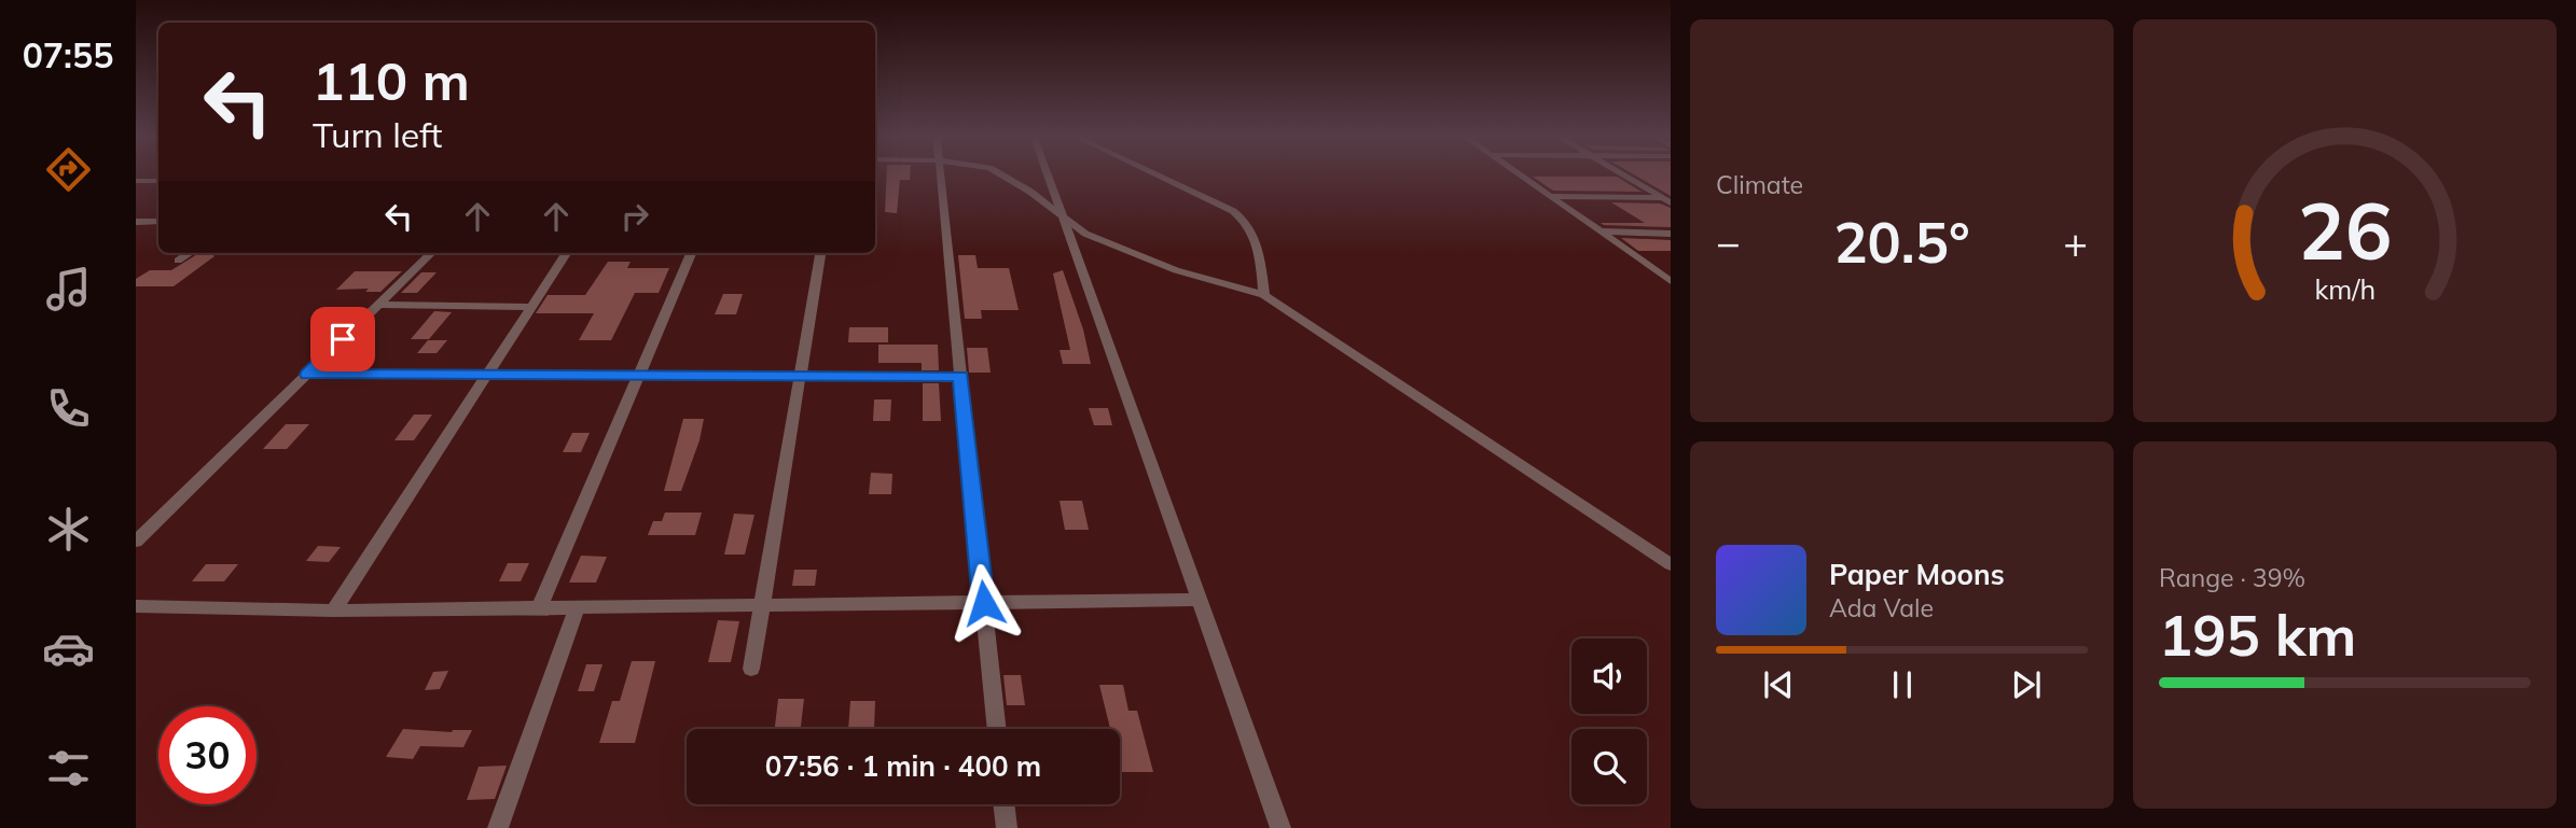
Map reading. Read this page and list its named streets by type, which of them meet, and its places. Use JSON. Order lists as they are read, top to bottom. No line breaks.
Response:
{"page":{"tabs":"07:55","tile":["Climate",["Range · 39%","195 km"]],"turn":["110 m","Turn left"],"heat":["−","20.5°","+"],"song":["Paper Moons","Ada Vale"],"limit":"30","trip":"07:56 · 1 min · 400 m","gauge":["26","km/h"]}}
